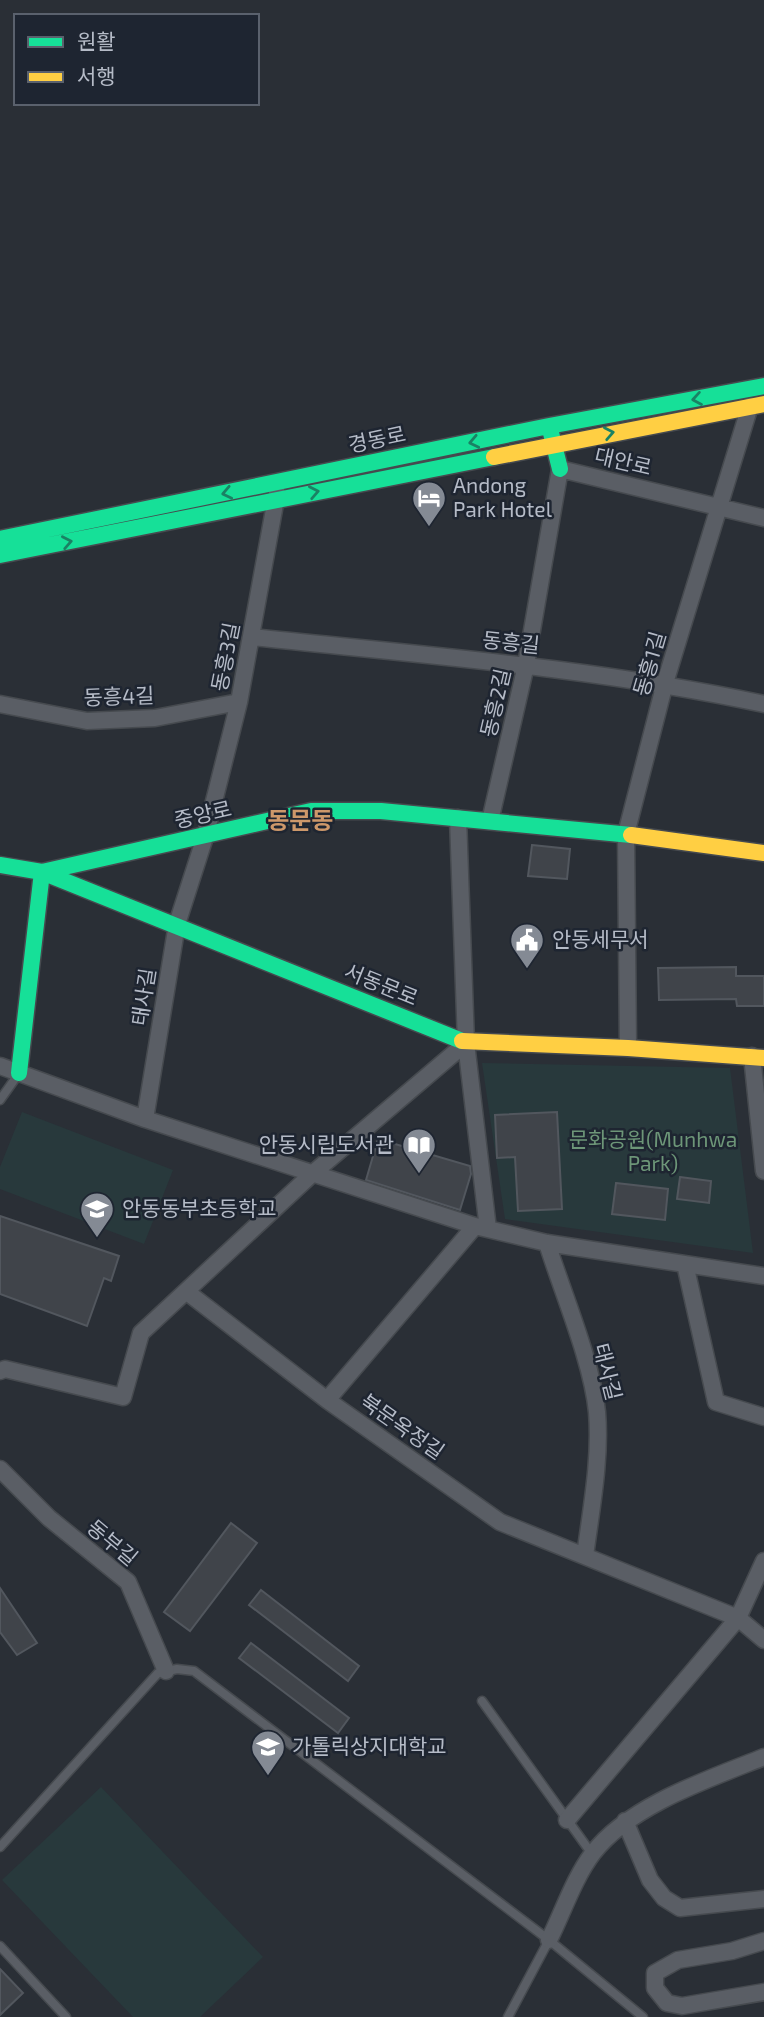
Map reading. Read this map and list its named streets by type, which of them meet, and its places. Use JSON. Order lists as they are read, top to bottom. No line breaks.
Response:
{"streets":{"street":["경동로","대안로","동흥길","동흥3길","동흥1길","동흥4길","동흥2길","중앙로","서동문로","태사길","북문옥정길","동부길"]},"crossings":[["경동로","동흥3길"],["대안로","동흥1길"],["대안로","동흥2길"],["동흥길","동흥3길"],["동흥길","동흥1길"],["동흥길","동흥2길"],["동흥3길","동흥4길"],["동흥3길","중앙로"],["동흥3길","서동문로"],["동흥3길","태사길"],["동흥1길","중앙로"],["동흥2길","중앙로"],["중앙로","서동문로"],["서동문로","태사길"],["태사길","북문옥정길"]],"districts":["동문동"],"parks":["문화공원(Munhwa Park)"],"places":{"hotel":["Andong Park Hotel"],"public building":["안동세무서"],"library":["안동시립도서관"],"school or university":["안동동부초등학교","가톨릭상지대학교"]},"legend":["원활","서행"]}
